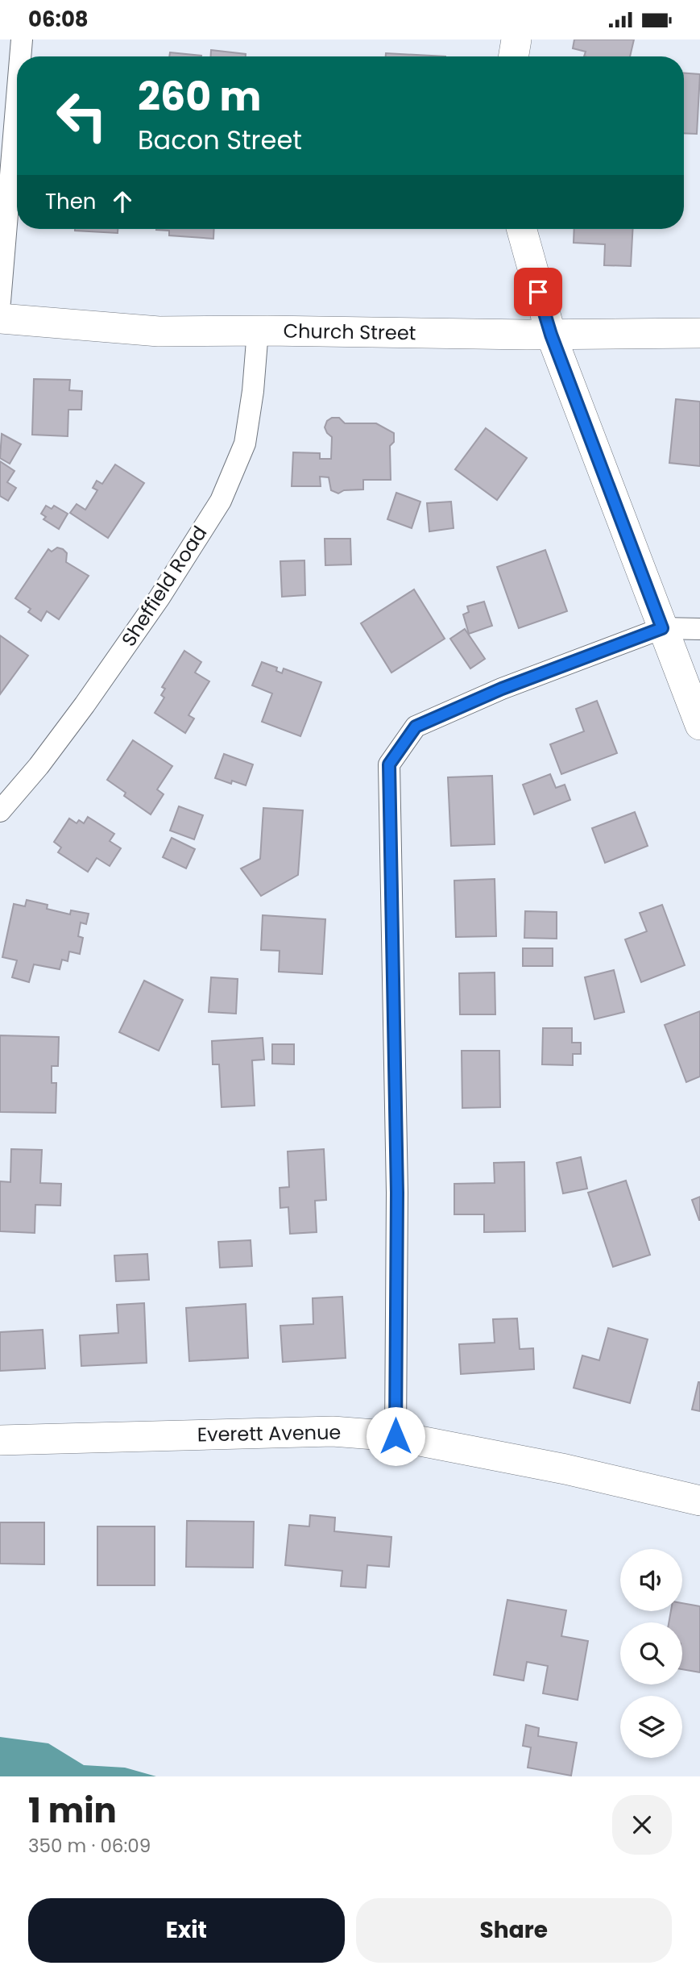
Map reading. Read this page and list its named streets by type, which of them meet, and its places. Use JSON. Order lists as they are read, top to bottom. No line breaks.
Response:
{"streets":{"street":["Church Street","Sheffield Road","Everett Avenue"]},"crossings":[["Church Street","Sheffield Road"]],"page":{"status":"06:08","turn":["260 m","Bacon Street"],"then":"Then","heading":["1 min","350 m · 06:09"],"buttons":["Exit","Share"]}}
